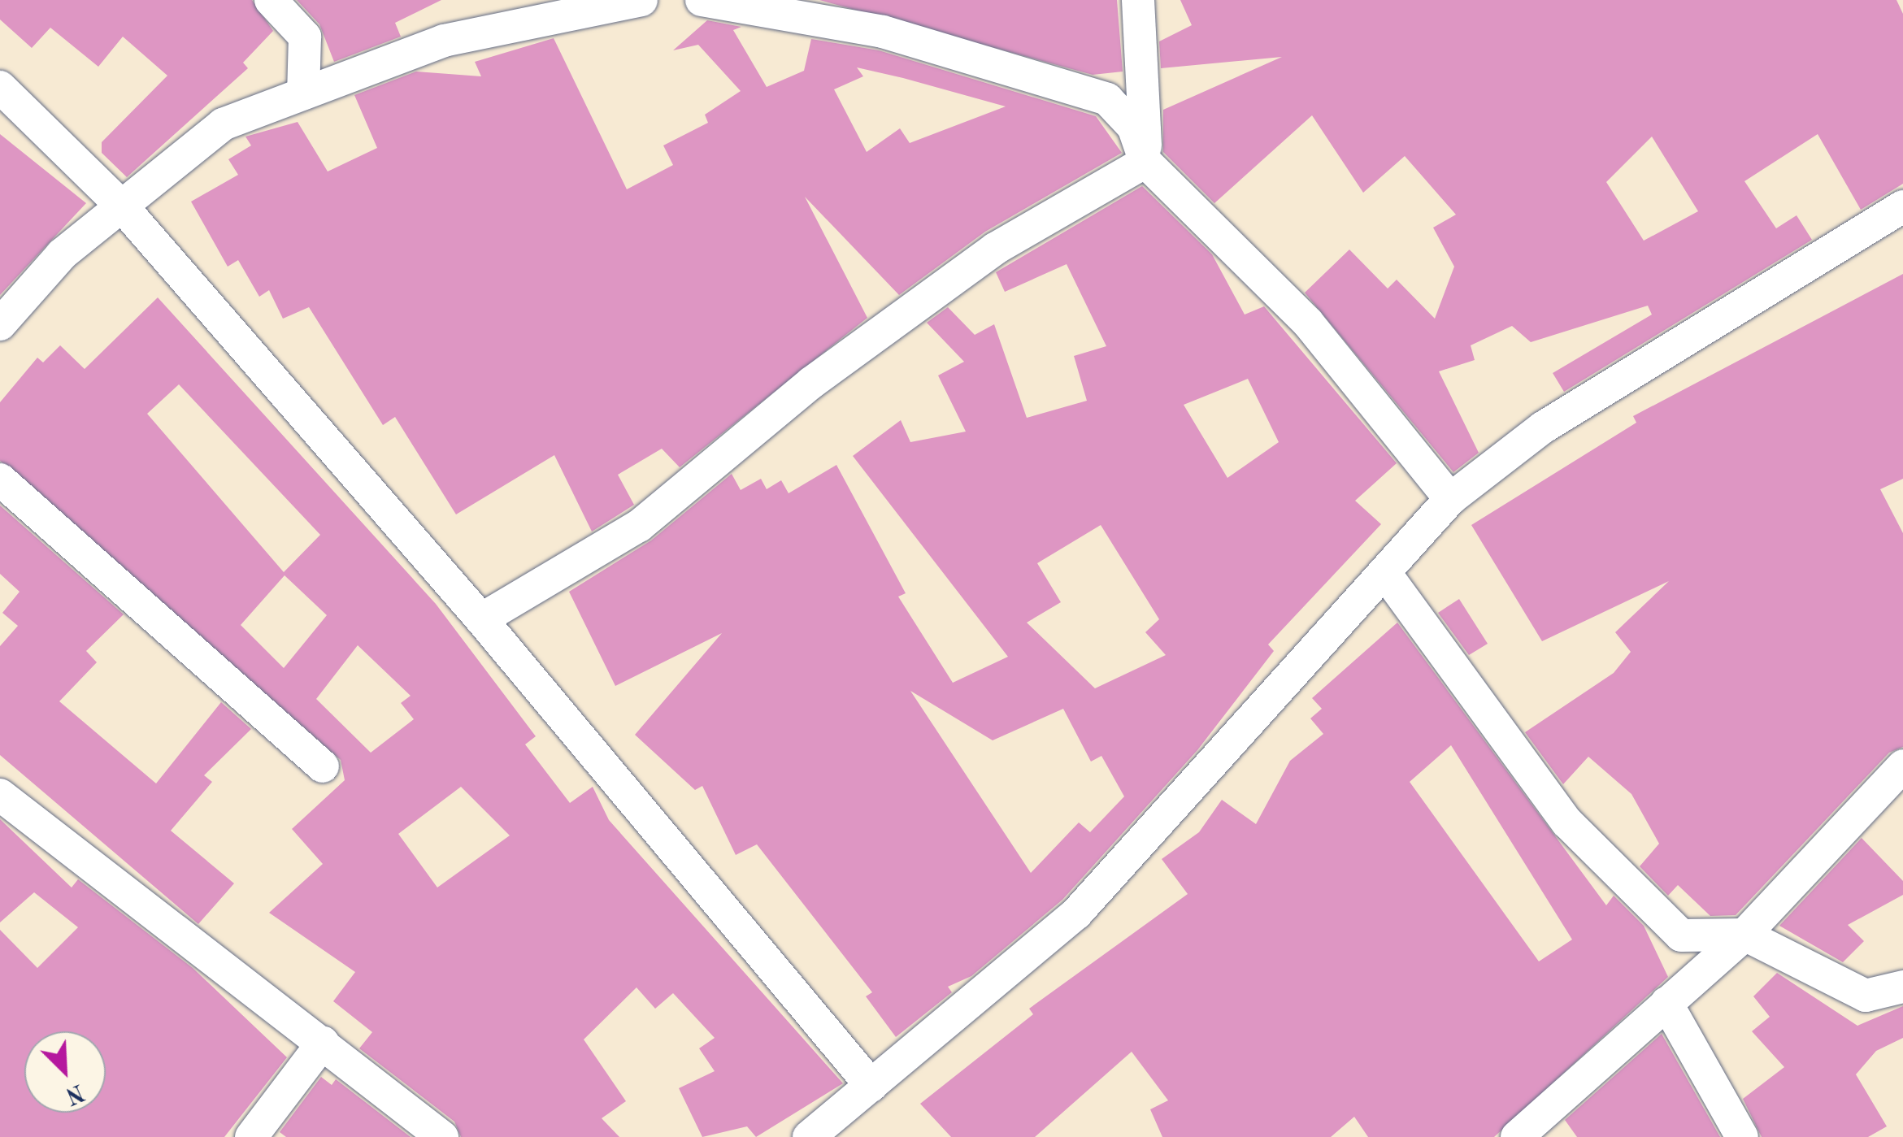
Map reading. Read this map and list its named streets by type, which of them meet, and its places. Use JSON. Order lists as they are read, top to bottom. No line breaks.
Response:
{"north":"bottom right"}
